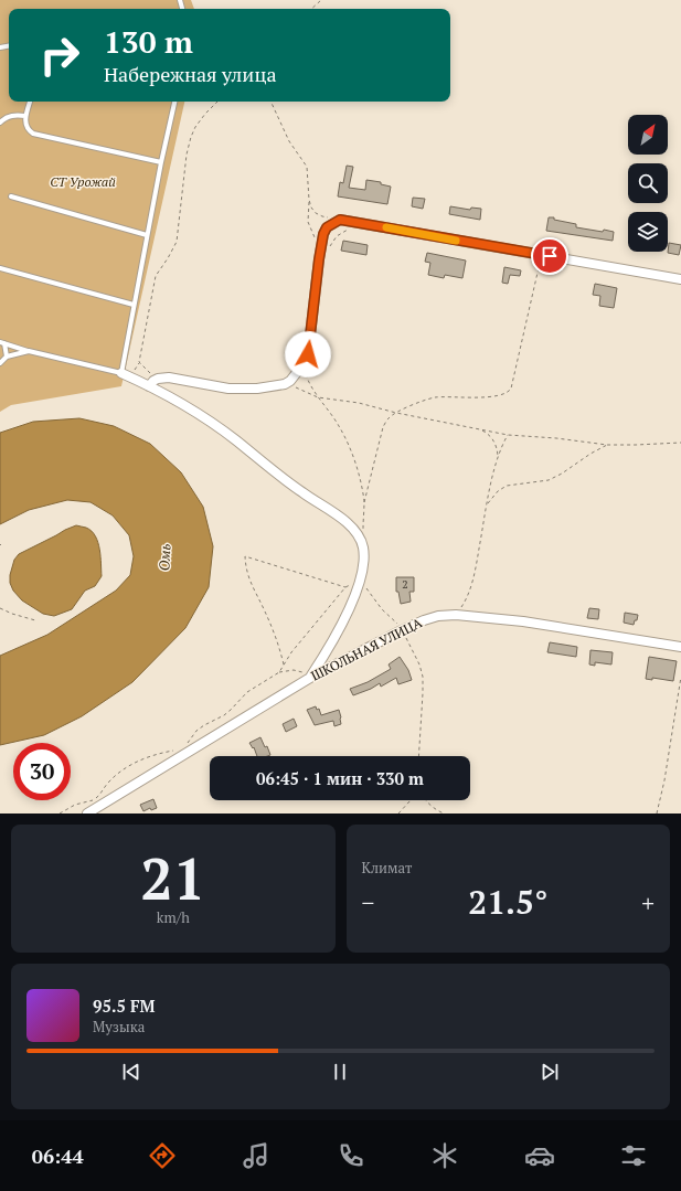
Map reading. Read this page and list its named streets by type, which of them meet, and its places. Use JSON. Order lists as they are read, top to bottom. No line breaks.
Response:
{"streets":{"street":["ШКОЛЬНАЯ УЛИЦА"]},"water":["Омь"],"parks":["СТ Урожай"],"house_numbers":["2"],"north":"top right","page":{"turn":["130 m","Набережная улица"],"limit":"30","trip":"06:45 · 1 мин · 330 m","tile":[["21","km/h"],"Климат"],"heat":["−","21.5°","+"],"song":["95.5 FM","Музыка"],"tabs":"06:44"}}
